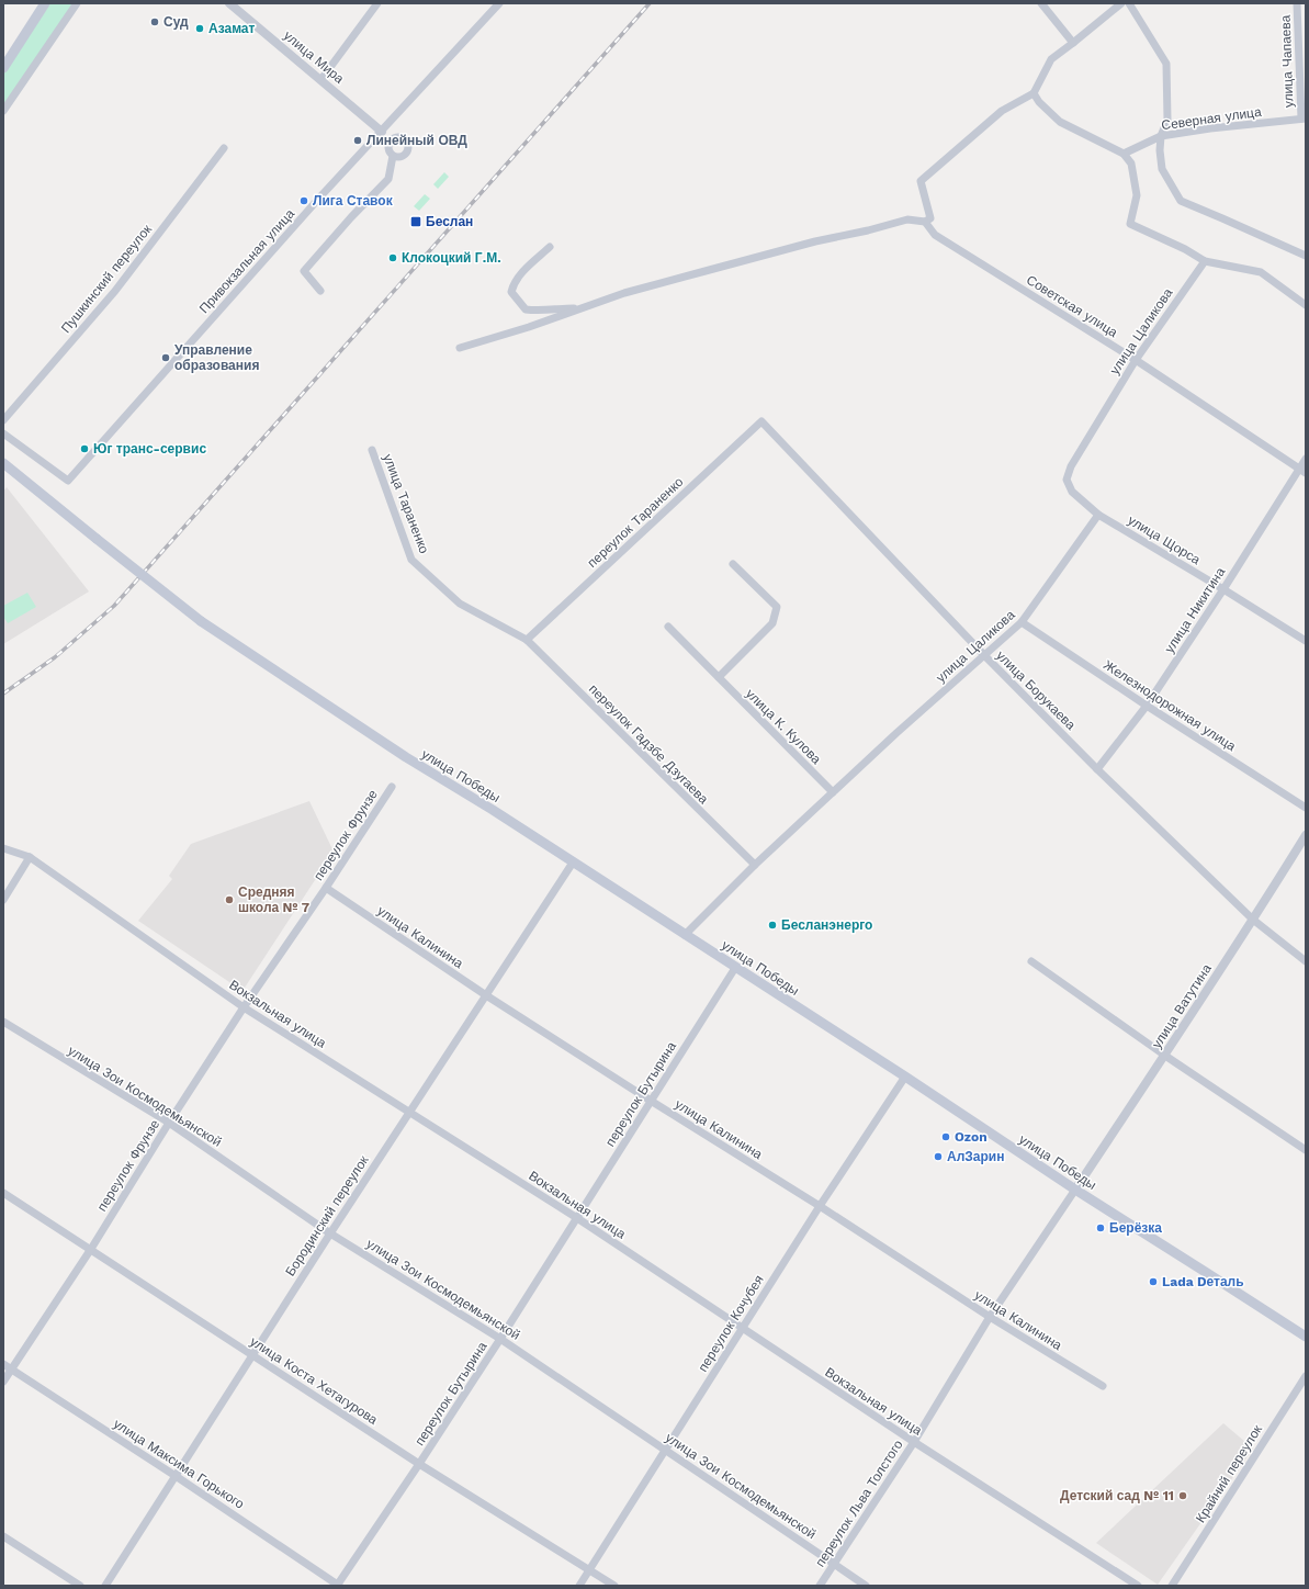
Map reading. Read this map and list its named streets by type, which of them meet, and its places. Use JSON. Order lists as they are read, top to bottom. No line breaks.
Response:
{"streets":{"main road":["улица Победы"],"street":["улица Мира","улица Чапаева","Северная улица","Привокзальная улица","Пушкинский переулок","Советская улица","улица Цаликова","улица Тараненко","переулок Тараненко","улица Щорса","улица Никитина","улица Борукаева","Железнодорожная улица","улица К. Кулова","переулок Гадзбе Дзугаева","переулок Фрунзе","улица Калинина","улица Ватутина","Вокзальная улица","переулок Бутырина","улица Зои Космодемьянской","Бородинский переулок","переулок Кочубея","улица Коста Хетагурова","улица Максима Горького","Крайний переулок","переулок Льва Толстого"]},"crossings":[["улица Мира","Привокзальная улица"],["улица Чапаева","Северная улица"],["Советская улица","улица Цаликова"],["Советская улица","улица Никитина"],["улица Цаликова","улица Щорса"],["улица Цаликова","улица Борукаева"],["улица Цаликова","Железнодорожная улица"],["улица Цаликова","улица К. Кулова"],["улица Цаликова","переулок Гадзбе Дзугаева"],["улица Цаликова","улица Победы"],["улица Тараненко","переулок Тараненко"],["улица Тараненко","переулок Гадзбе Дзугаева"],["переулок Тараненко","улица Борукаева"],["переулок Тараненко","переулок Гадзбе Дзугаева"],["улица Щорса","улица Никитина"],["улица Никитина","улица Борукаева"],["улица Никитина","Железнодорожная улица"],["улица Борукаева","улица Ватутина"],["улица Победы","улица Ватутина"],["улица Победы","переулок Бутырина"],["улица Победы","Бородинский переулок"],["улица Победы","переулок Кочубея"],["улица Победы","переулок Льва Толстого"],["переулок Фрунзе","улица Калинина"],["переулок Фрунзе","Вокзальная улица"],["переулок Фрунзе","улица Зои Космодемьянской"],["переулок Фрунзе","улица Коста Хетагурова"],["переулок Фрунзе","улица Максима Горького"],["улица Калинина","переулок Бутырина"],["улица Калинина","Бородинский переулок"],["улица Калинина","переулок Кочубея"],["улица Калинина","переулок Льва Толстого"],["улица Ватутина","переулок Льва Толстого"],["Вокзальная улица","переулок Бутырина"],["Вокзальная улица","Бородинский переулок"],["Вокзальная улица","переулок Кочубея"],["Вокзальная улица","переулок Льва Толстого"],["переулок Бутырина","улица Зои Космодемьянской"],["переулок Бутырина","улица Коста Хетагурова"],["переулок Бутырина","улица Максима Горького"],["улица Зои Космодемьянской","Бородинский переулок"],["улица Зои Космодемьянской","переулок Кочубея"],["улица Зои Космодемьянской","переулок Льва Толстого"],["Бородинский переулок","улица Коста Хетагурова"],["Бородинский переулок","улица Максима Горького"],["переулок Кочубея","улица Коста Хетагурова"]],"places":{"other":["Суд","Азамат","Линейный ОВД","Лига Ставок","Клокоцкий Г.М.","Управление образования","Юг транс-сервис","Средняя школа № 7","Бесланэнерго","Ozon","АлЗарин","Берёзка","Lada Dеталь","Детский сад № 11"],"transit":["Беслан"]}}
